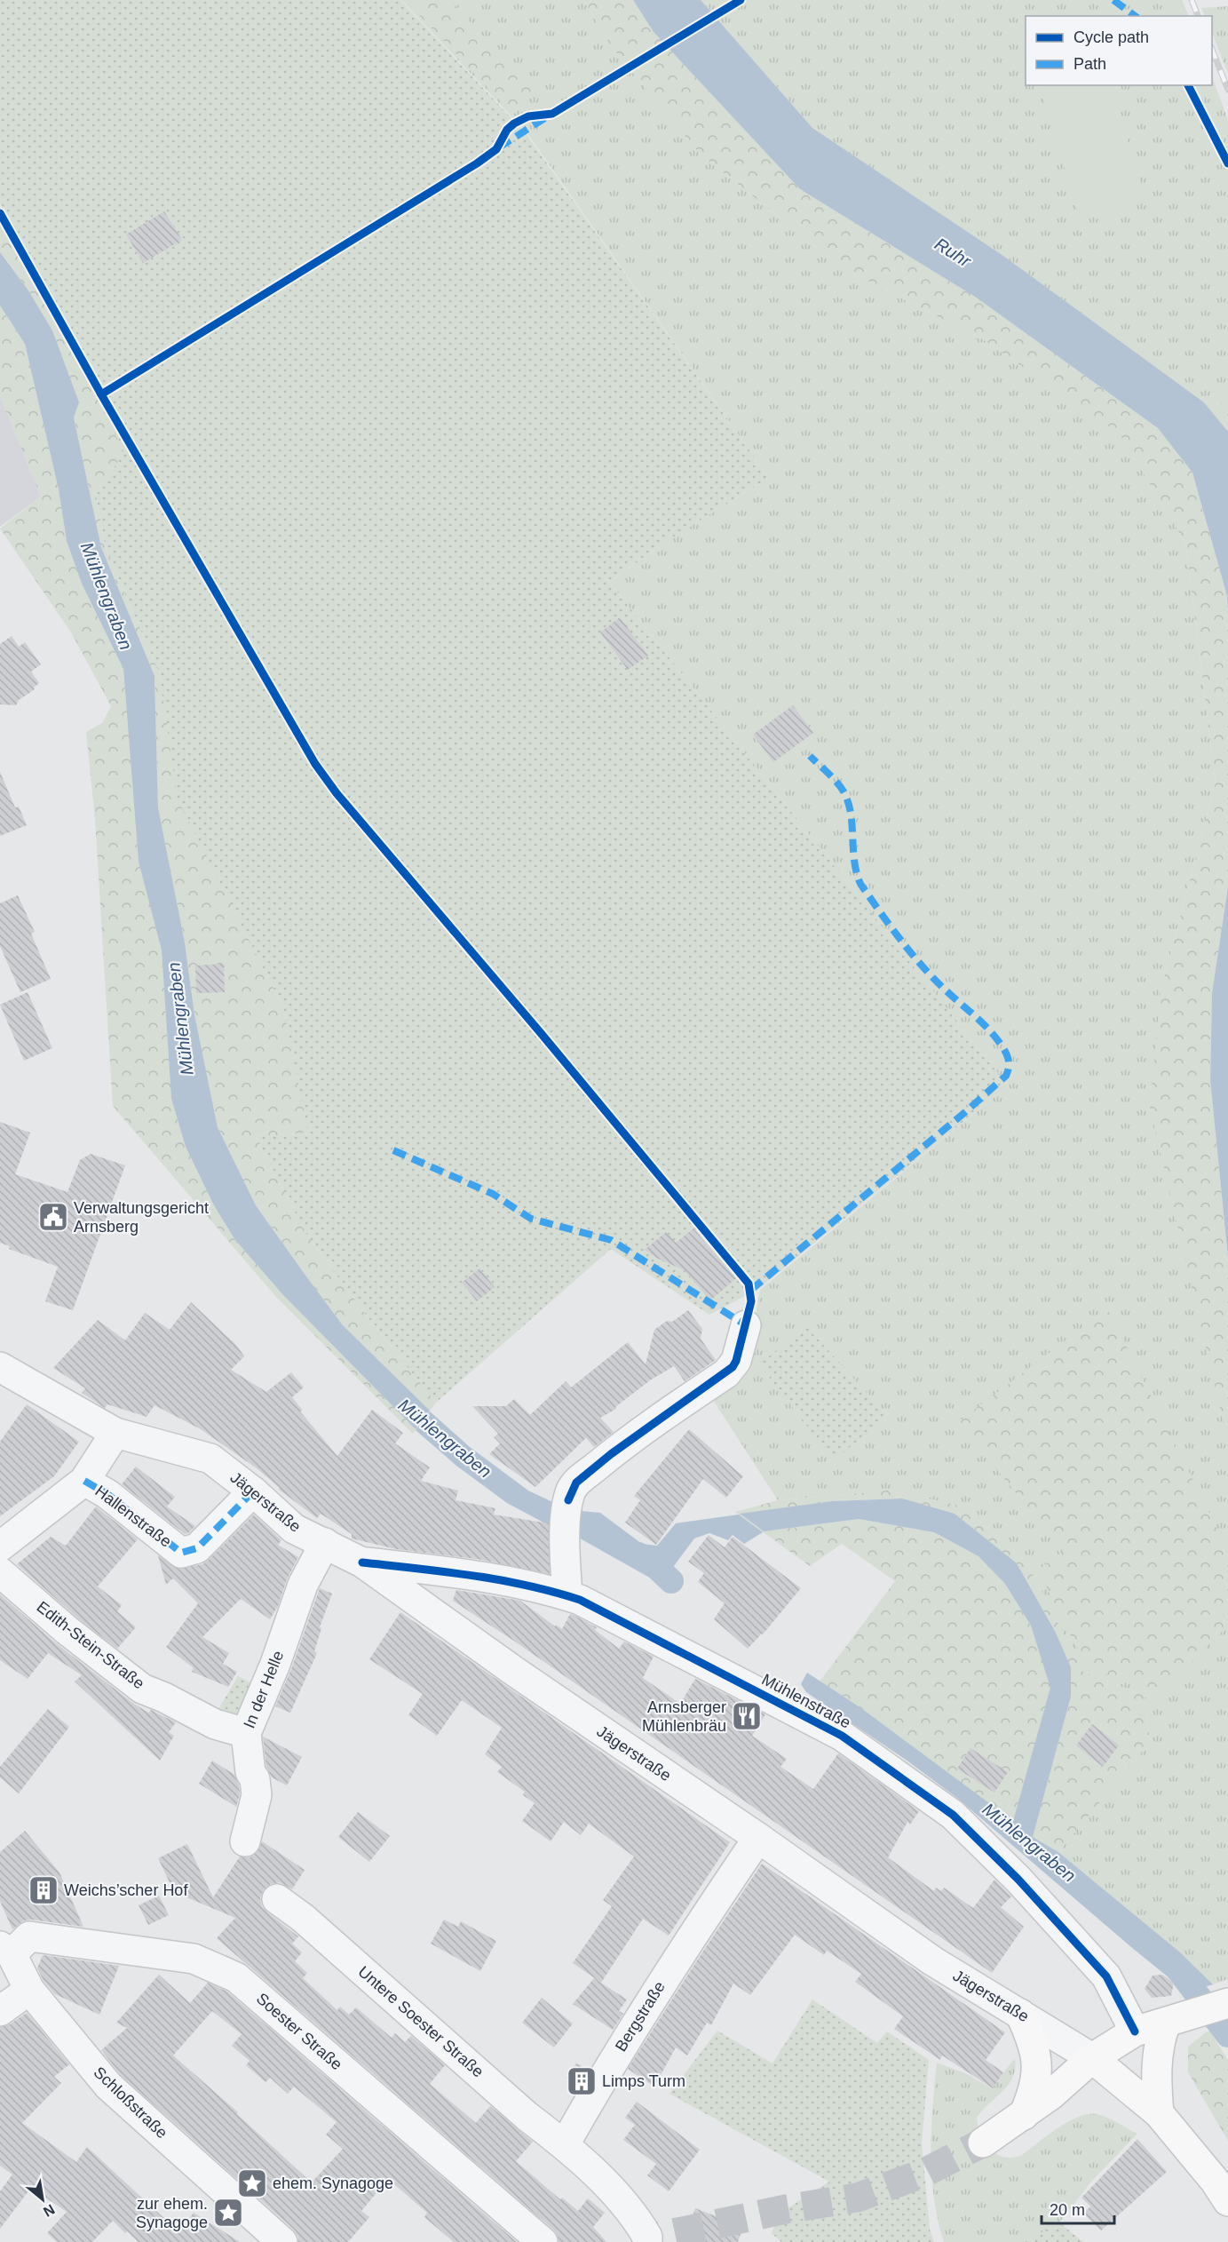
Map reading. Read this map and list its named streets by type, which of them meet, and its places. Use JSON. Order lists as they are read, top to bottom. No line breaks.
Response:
{"streets":{"main road":["Jägerstraße"],"street":["Hallenstraße","Edith-Stein-Straße","In der Helle","Mühlenstraße","Bergstraße","Untere Soester Straße","Soester Straße","Schloßstraße"]},"crossings":[["Jägerstraße","Hallenstraße"],["Jägerstraße","In der Helle"],["Jägerstraße","Mühlenstraße"],["Jägerstraße","Bergstraße"],["Edith-Stein-Straße","In der Helle"],["Bergstraße","Untere Soester Straße"],["Soester Straße","Schloßstraße"]],"water":["Ruhr","Mühlengraben"],"places":{"public building":["Verwaltungsgericht Arnsberg"],"restaurant":["Arnsberger Mühlenbräu"],"building":["Weichs’scher Hof","Limps Turm"],"place":["ehem. Synagoge","zur ehem. Synagoge"]},"legend":["Cycle path","Path"],"scale_bar":"20 m","north":"bottom right"}
